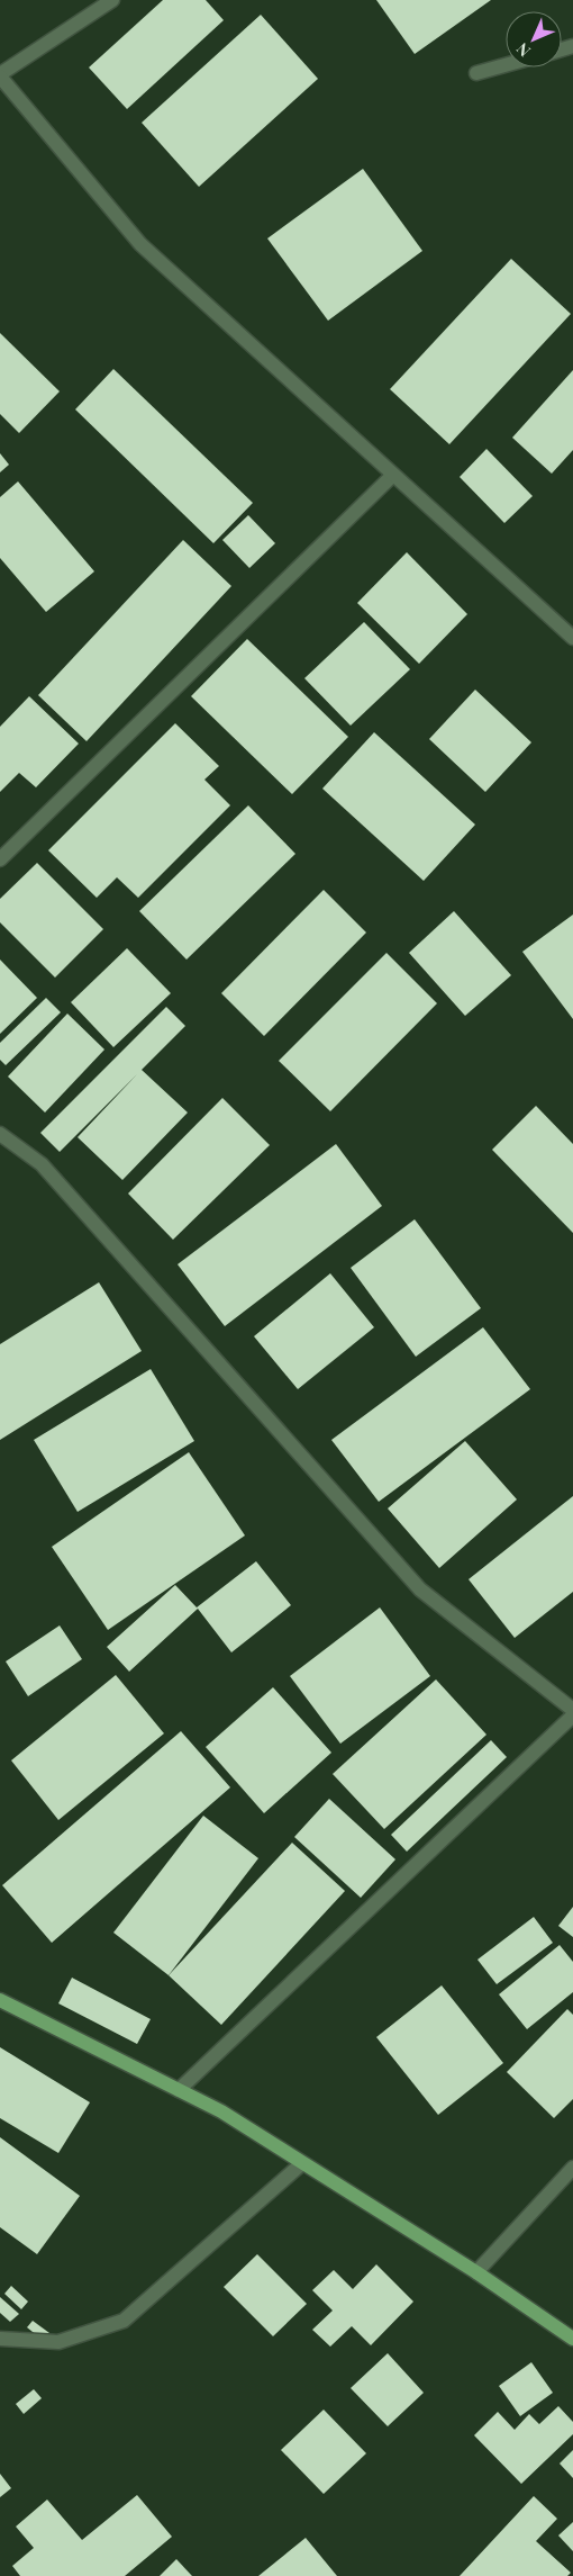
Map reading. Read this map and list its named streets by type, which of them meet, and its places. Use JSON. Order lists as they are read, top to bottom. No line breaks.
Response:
{"north":"bottom left"}
